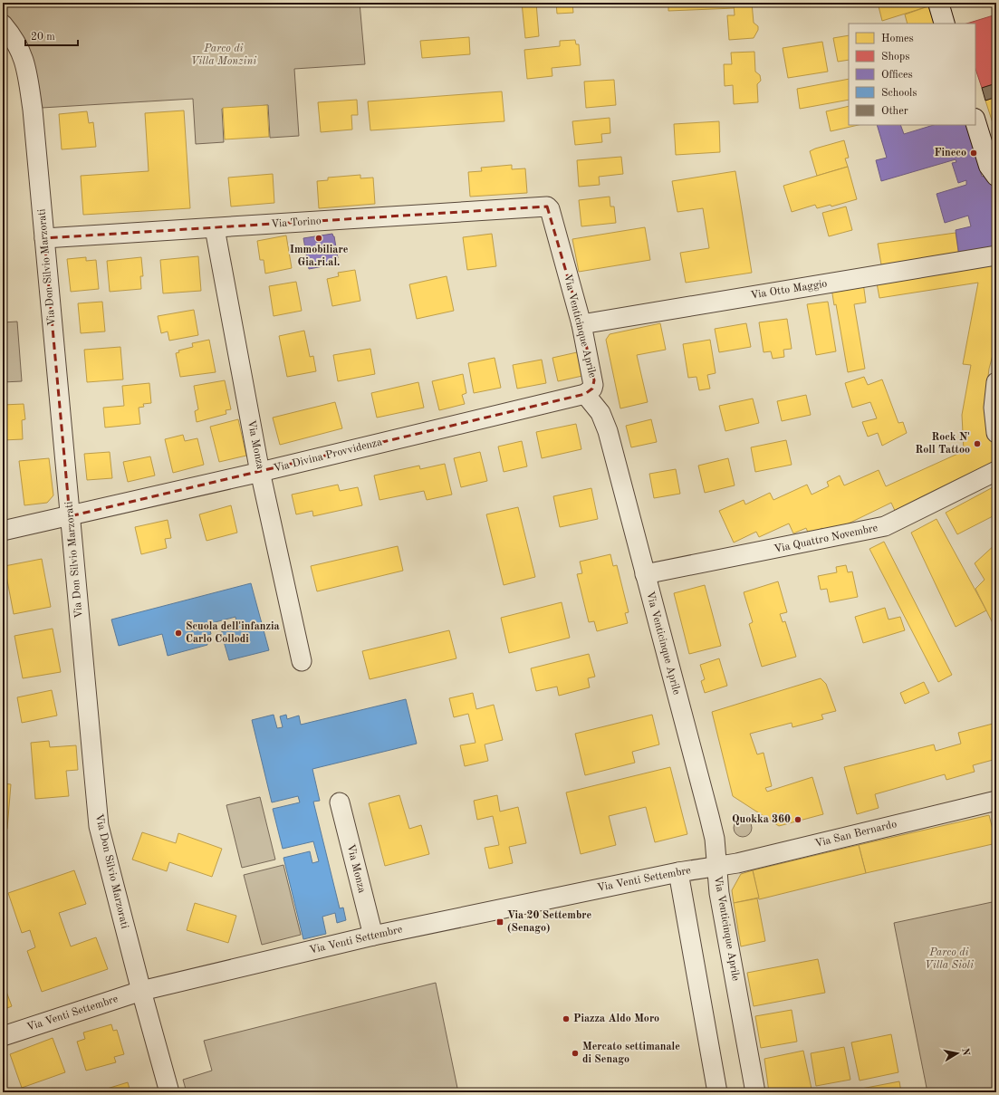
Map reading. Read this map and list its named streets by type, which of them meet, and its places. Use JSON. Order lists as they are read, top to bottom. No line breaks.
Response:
{"streets":{"street":["Via Torino","Via Don Silvio Marzorati","Via Otto Maggio","Via Venticinque Aprile","Via Monza","Via Divina Provvidenza","Via Quattro Novembre","Via San Bernardo","Via Venti Settembre"]},"crossings":[["Via Torino","Via Don Silvio Marzorati"],["Via Torino","Via Venticinque Aprile"],["Via Torino","Via Monza"],["Via Don Silvio Marzorati","Via Divina Provvidenza"],["Via Don Silvio Marzorati","Via Venti Settembre"],["Via Otto Maggio","Via Venticinque Aprile"],["Via Venticinque Aprile","Via Divina Provvidenza"],["Via Venticinque Aprile","Via Quattro Novembre"],["Via Venticinque Aprile","Via San Bernardo"],["Via Venticinque Aprile","Via Venti Settembre"],["Via Monza","Via Divina Provvidenza"],["Via Monza","Via Venti Settembre"],["Via San Bernardo","Via Venti Settembre"]],"parks":["Parco di Villa Monzini","Parco di Villa Sioli"],"places":{"other":["Fineco","Immobiliare Gia.ri.al.","Rock N' Roll Tattoo","Scuola dell'infanzia Carlo Collodi","Quokka 360","Piazza Aldo Moro","Mercato settimanale di Senago"],"transit":["Via 20 Settembre (Senago)"]},"legend":["Homes","Shops","Offices","Schools","Other"],"scale_bar":"20 m","north":"right"}
